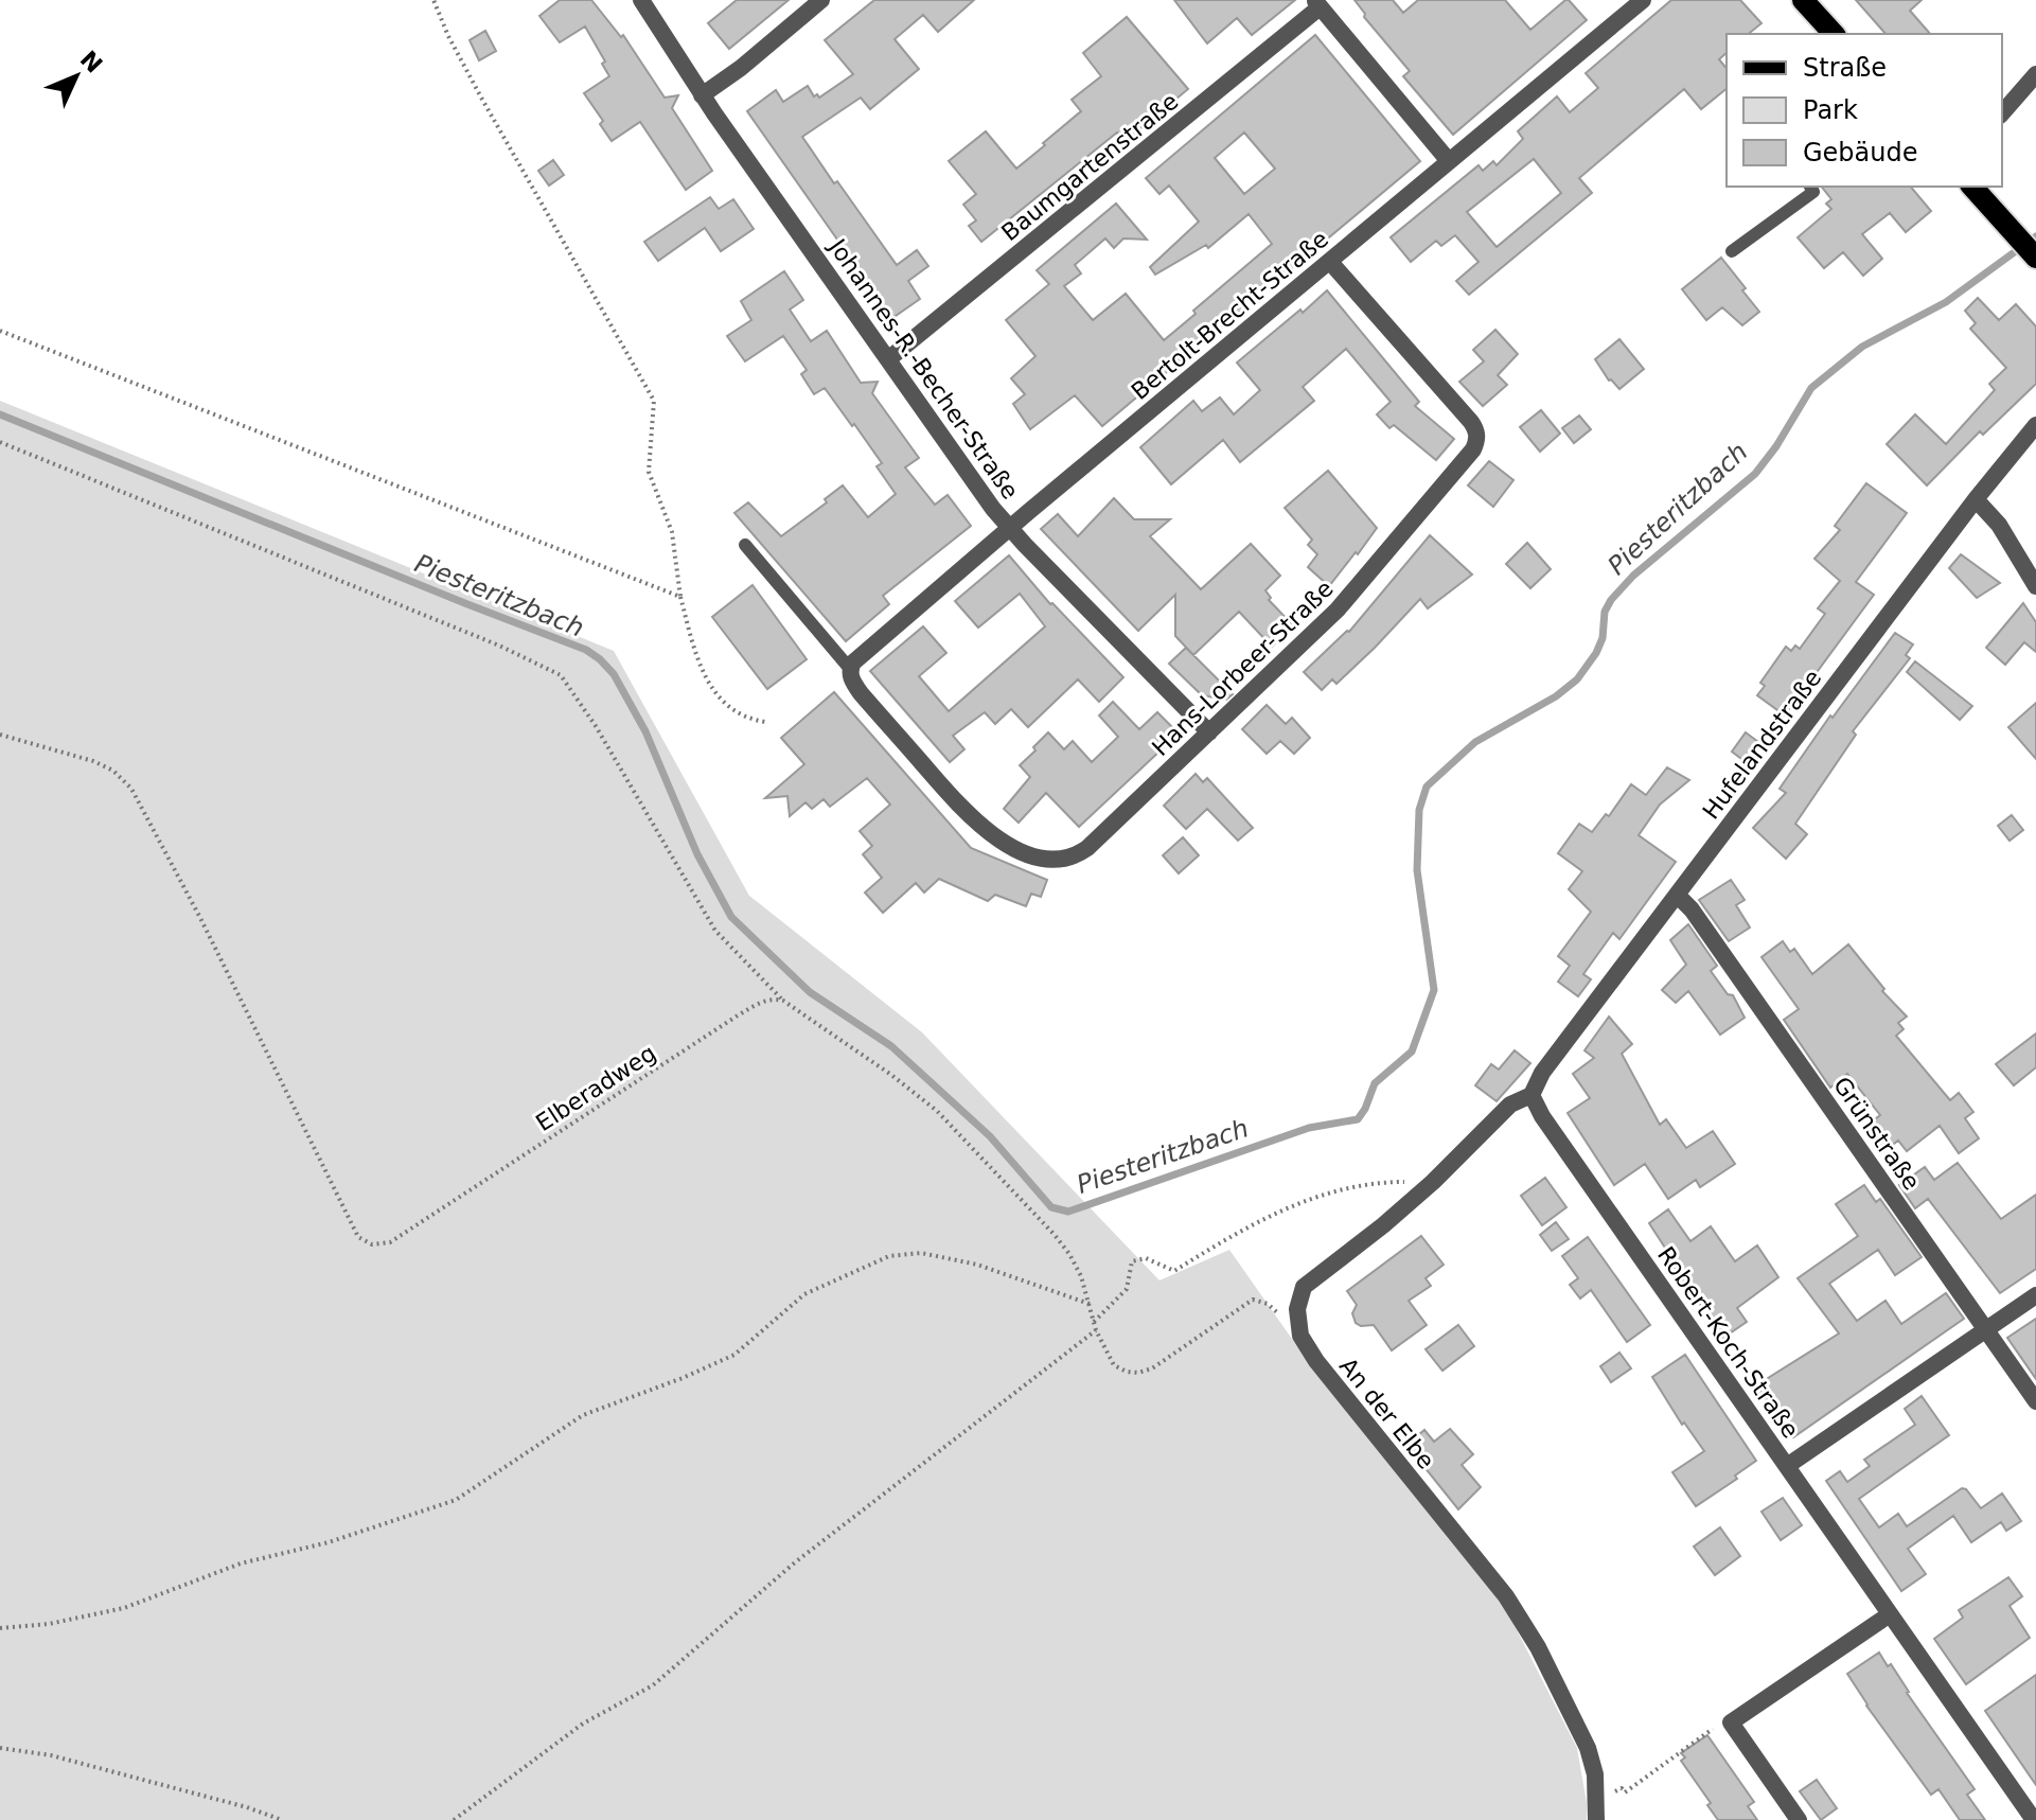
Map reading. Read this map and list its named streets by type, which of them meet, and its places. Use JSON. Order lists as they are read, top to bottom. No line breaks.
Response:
{"streets":{"street":["Baumgartenstraße","Bertolt-Brecht-Straße","Johannes-R.-Becher-Straße","Hans-Lorbeer-Straße","Hufelandstraße","Grünstraße","Robert-Koch-Straße","An der Elbe"],"path":["Elberadweg"]},"crossings":[["Baumgartenstraße","Johannes-R.-Becher-Straße"],["Bertolt-Brecht-Straße","Johannes-R.-Becher-Straße"],["Bertolt-Brecht-Straße","Hans-Lorbeer-Straße"],["Johannes-R.-Becher-Straße","Hans-Lorbeer-Straße"],["Hufelandstraße","Grünstraße"],["Hufelandstraße","Robert-Koch-Straße"]],"water":["Piesteritzbach"],"legend":["Straße","Park","Gebäude"],"north":"top right"}
